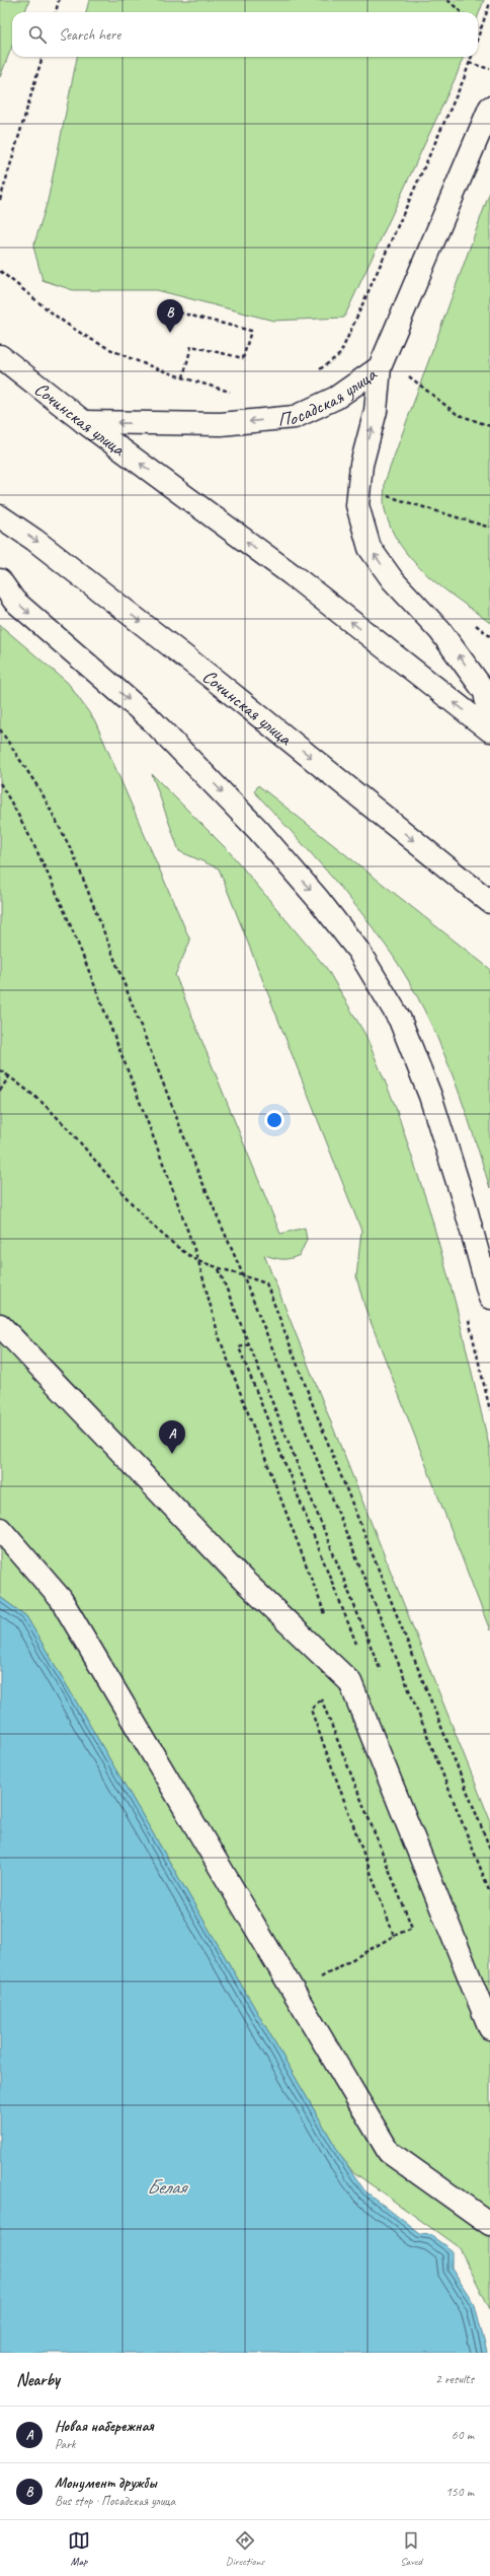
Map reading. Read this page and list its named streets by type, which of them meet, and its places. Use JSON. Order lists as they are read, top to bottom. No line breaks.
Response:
{"streets":{"street":["Посадская улица","Сочинская улица"]},"crossings":[["Посадская улица","Сочинская улица"]],"one_way":["Посадская улица"],"water":["Белая"],"page":{"search":"Search here","pins":["B","A"],"heading":["Nearby","2 results"],"list":[{"mark":"A","name":"Новая набережная","note":"Park","value":"60 m"},{"mark":"B","name":"Монумент дружбы","note":"Bus stop · Посадская улица","value":"150 m"}],"nav":["Map","Directions","Saved"]}}
